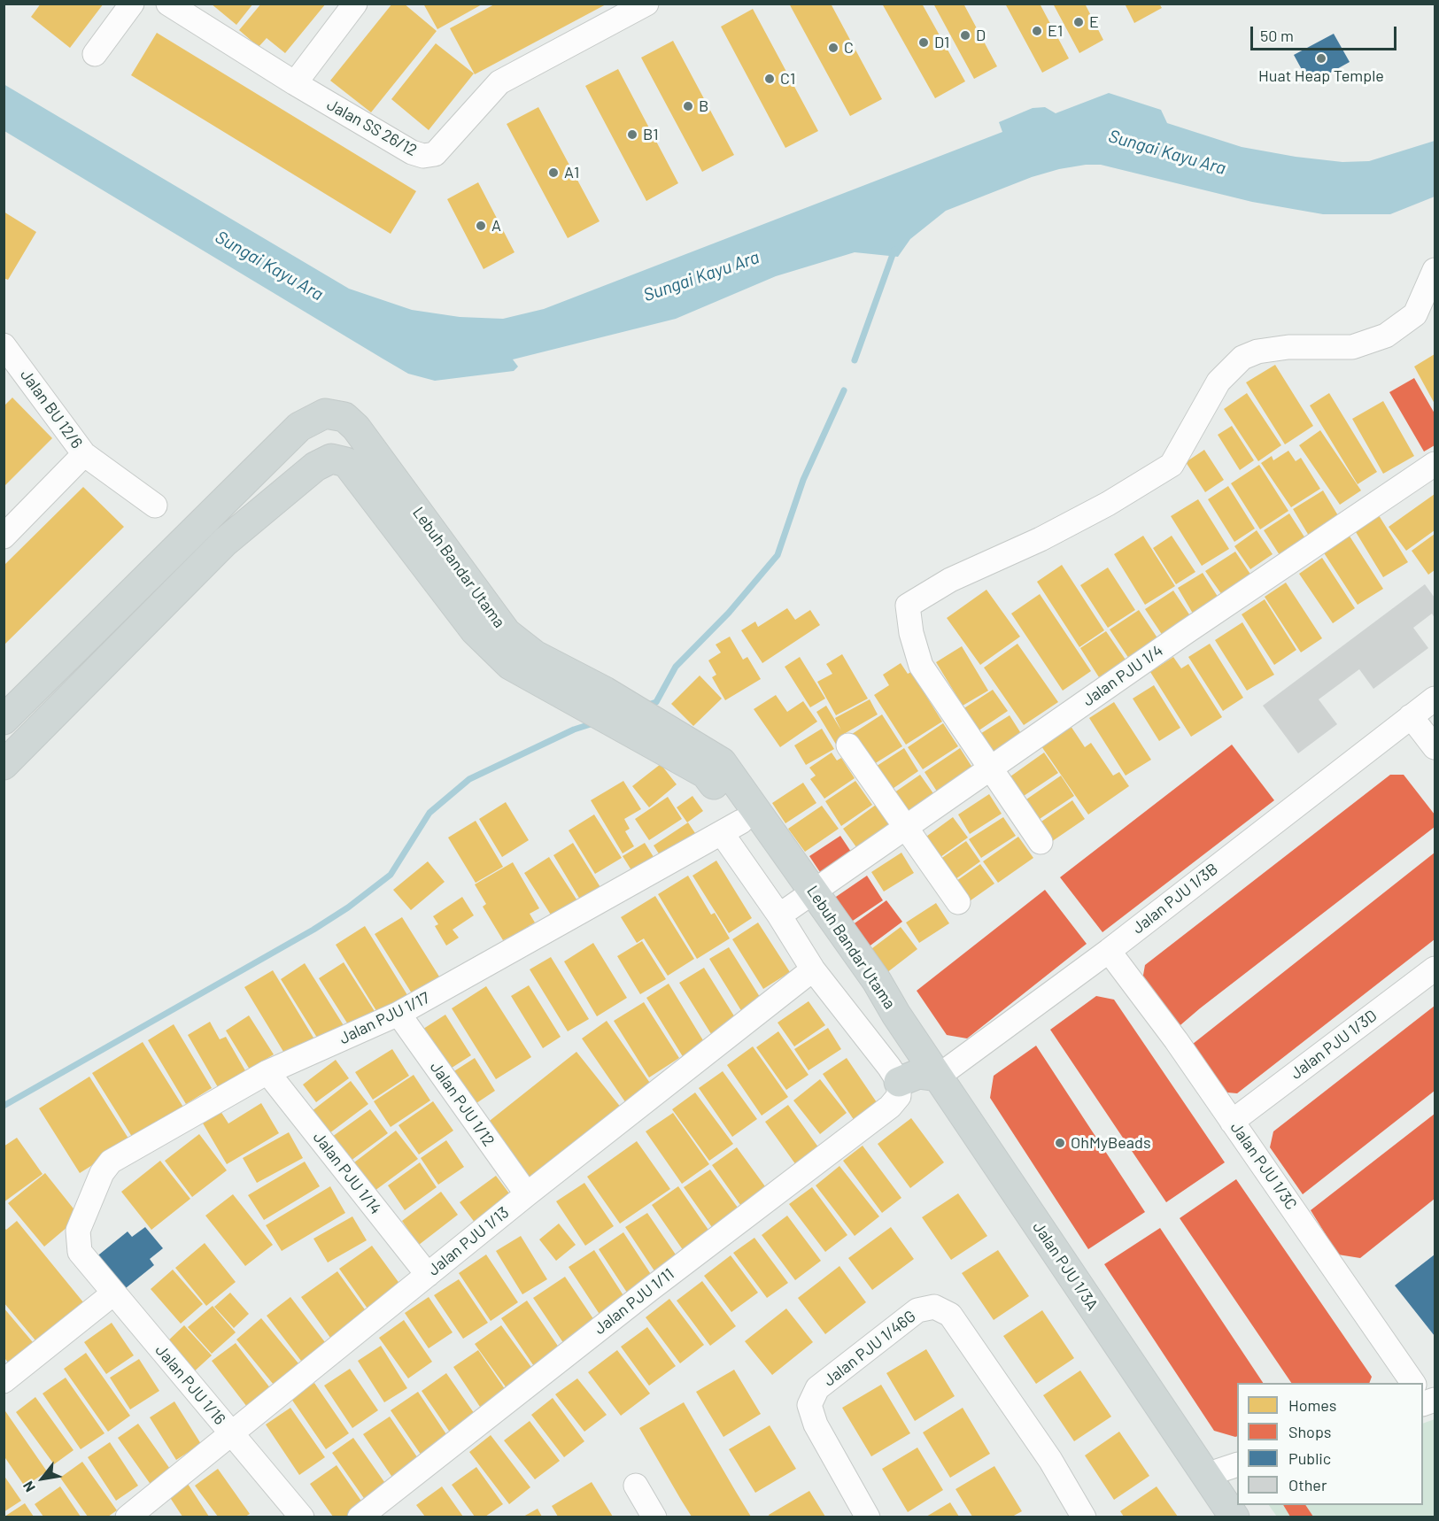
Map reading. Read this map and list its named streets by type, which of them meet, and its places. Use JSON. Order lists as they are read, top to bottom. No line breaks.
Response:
{"streets":{"main road":["Lebuh Bandar Utama","Jalan PJU 1/3A"],"street":["Jalan SS 26/12","Jalan BU 12/6","Jalan PJU 1/4","Jalan PJU 1/3B","Jalan PJU 1/17","Jalan PJU 1/3D","Jalan PJU 1/12","Jalan PJU 1/3C","Jalan PJU 1/14","Jalan PJU 1/13","Jalan PJU 1/11","Jalan PJU 1/46G","Jalan PJU 1/16"]},"crossings":[["Lebuh Bandar Utama","Jalan PJU 1/4"],["Lebuh Bandar Utama","Jalan PJU 1/17"],["Lebuh Bandar Utama","Jalan PJU 1/3A"],["Jalan PJU 1/3B","Jalan PJU 1/3C"],["Jalan PJU 1/3B","Jalan PJU 1/3A"],["Jalan PJU 1/17","Jalan PJU 1/12"],["Jalan PJU 1/17","Jalan PJU 1/14"],["Jalan PJU 1/17","Jalan PJU 1/16"],["Jalan PJU 1/3D","Jalan PJU 1/3C"],["Jalan PJU 1/12","Jalan PJU 1/13"],["Jalan PJU 1/14","Jalan PJU 1/13"],["Jalan PJU 1/13","Jalan PJU 1/16"]],"water":["Sungai Kayu Ara"],"places":["E","E1","D","D1","C","Huat Heap Temple","C1","B","B1","A1","A","OhMyBeads"],"legend":["Homes","Shops","Public","Other"],"scale_bar":"50 m","north":"bottom left"}
